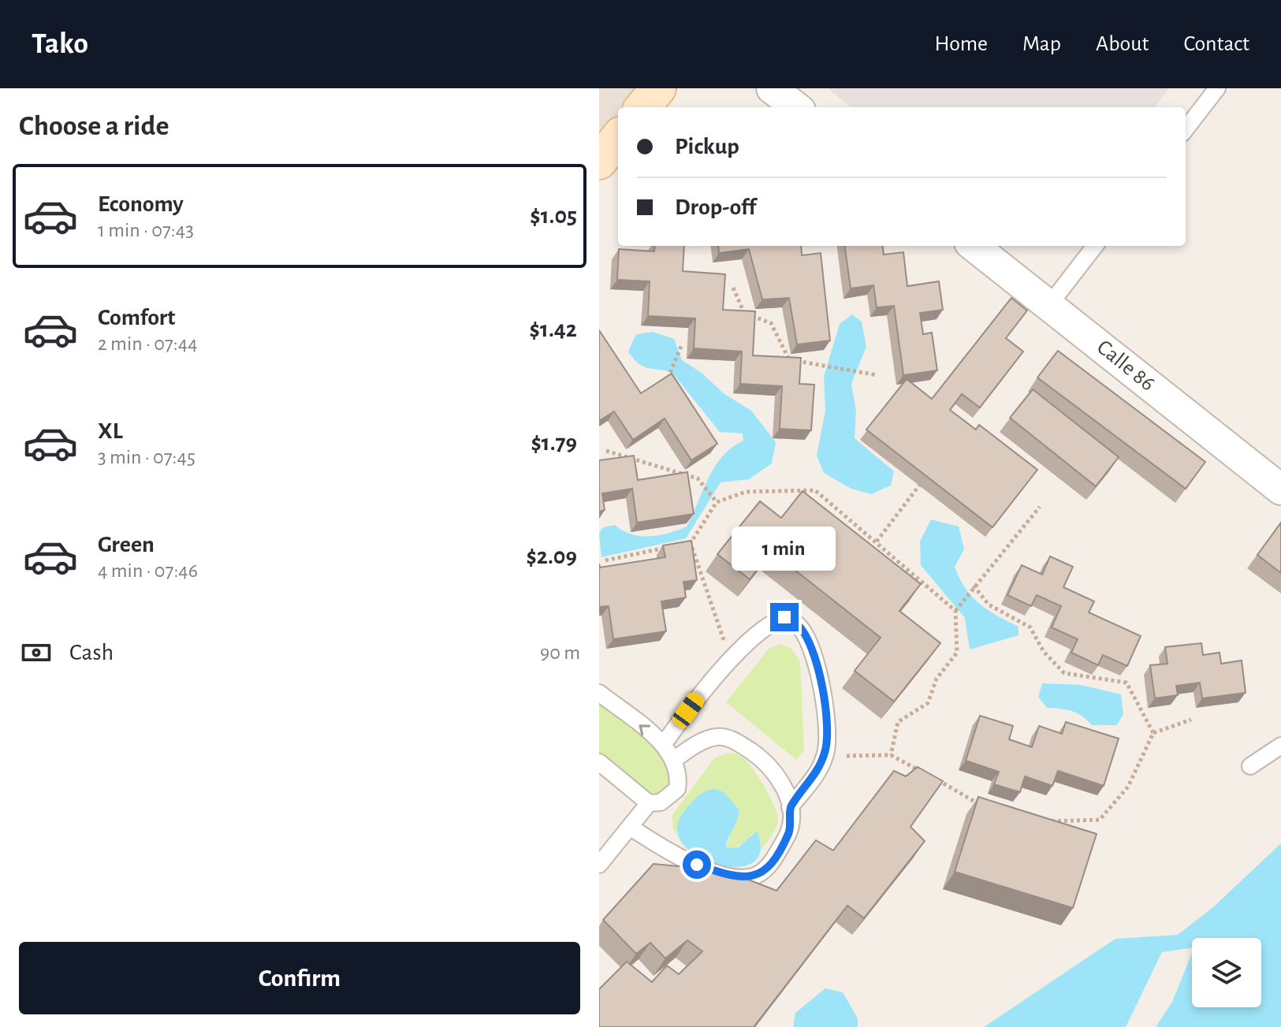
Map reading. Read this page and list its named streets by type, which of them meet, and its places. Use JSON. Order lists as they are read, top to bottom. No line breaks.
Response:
{"streets":{"street":["Calle 86"]},"page":{"header":"Tako","nav":["Home","Map","About","Contact"],"heading":"Choose a ride","banner":["Pickup","Drop-off"],"list":[{"name":"Economy","note":"1 min · 07:43","value":"$1.05"},{"name":"Comfort","note":"2 min · 07:44","value":"$1.42"},{"name":"XL","note":"3 min · 07:45","value":"$1.79"},{"name":"Green","note":"4 min · 07:46","value":"$2.09"}],"bubble":"1 min","pay":["Cash","90 m"],"buttons":"Confirm"}}
